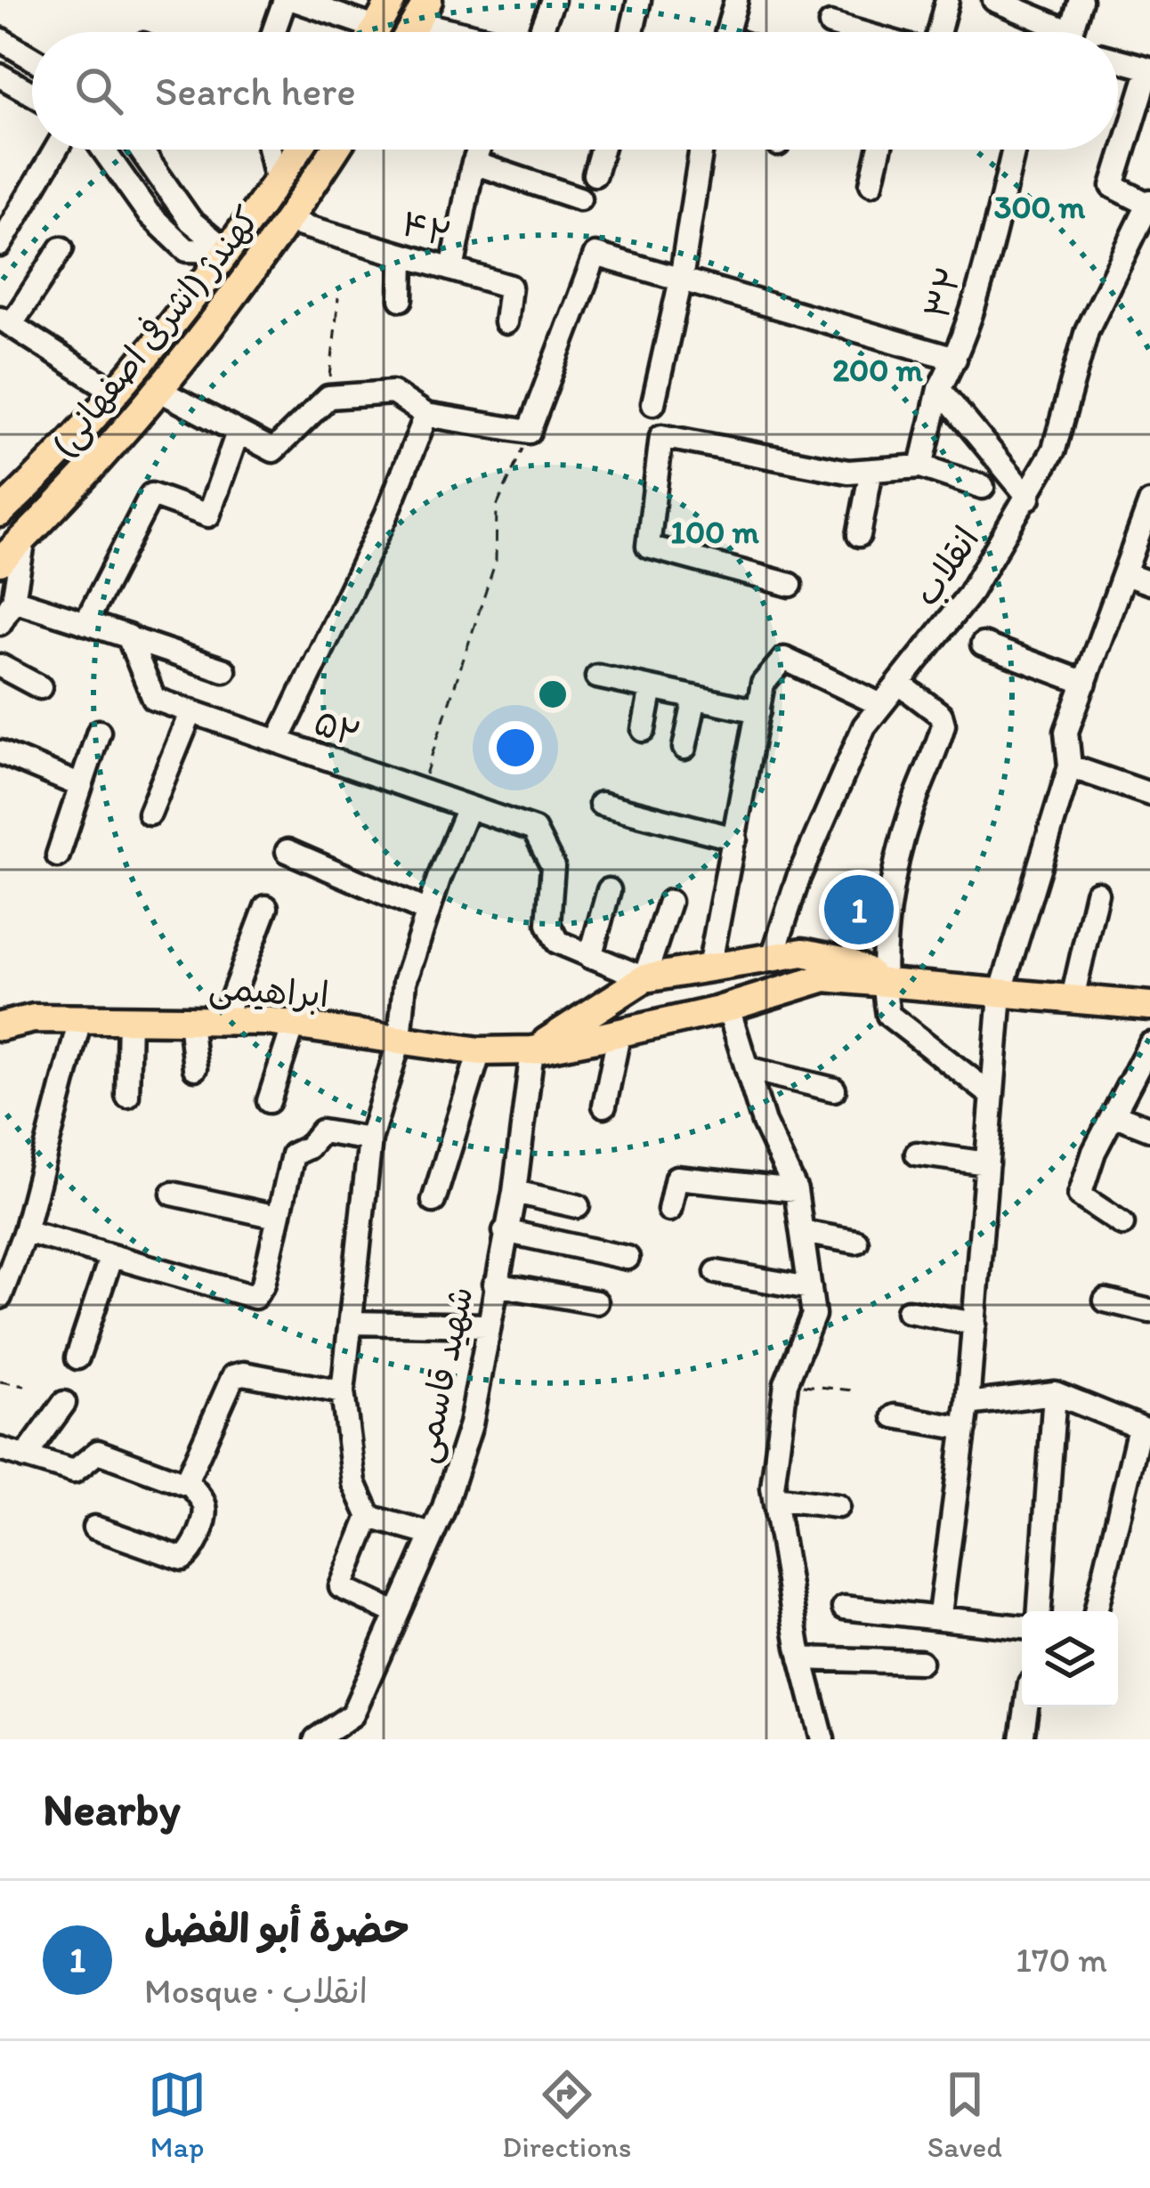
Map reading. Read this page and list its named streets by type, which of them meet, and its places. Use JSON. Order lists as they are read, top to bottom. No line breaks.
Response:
{"streets":{"main road":["کهندژ (اشرفی اصفهانی)","ابراهیمی"],"street":["۴۲","۳۲","انقلاب","۵۲","شهید قاسمی"]},"crossings":[["۴۲","کهندژ (اشرفی اصفهانی)"],["ابراهیمی","شهید قاسمی"]],"page":{"search":"Search here","pins":"1","heading":"Nearby","list":[{"mark":"1","name":"حضرة أبو الفضل","note":"Mosque · انقلاب","value":"170 m"}],"nav":["Map","Directions","Saved"]},"rings":["300 m","200 m","100 m"]}
